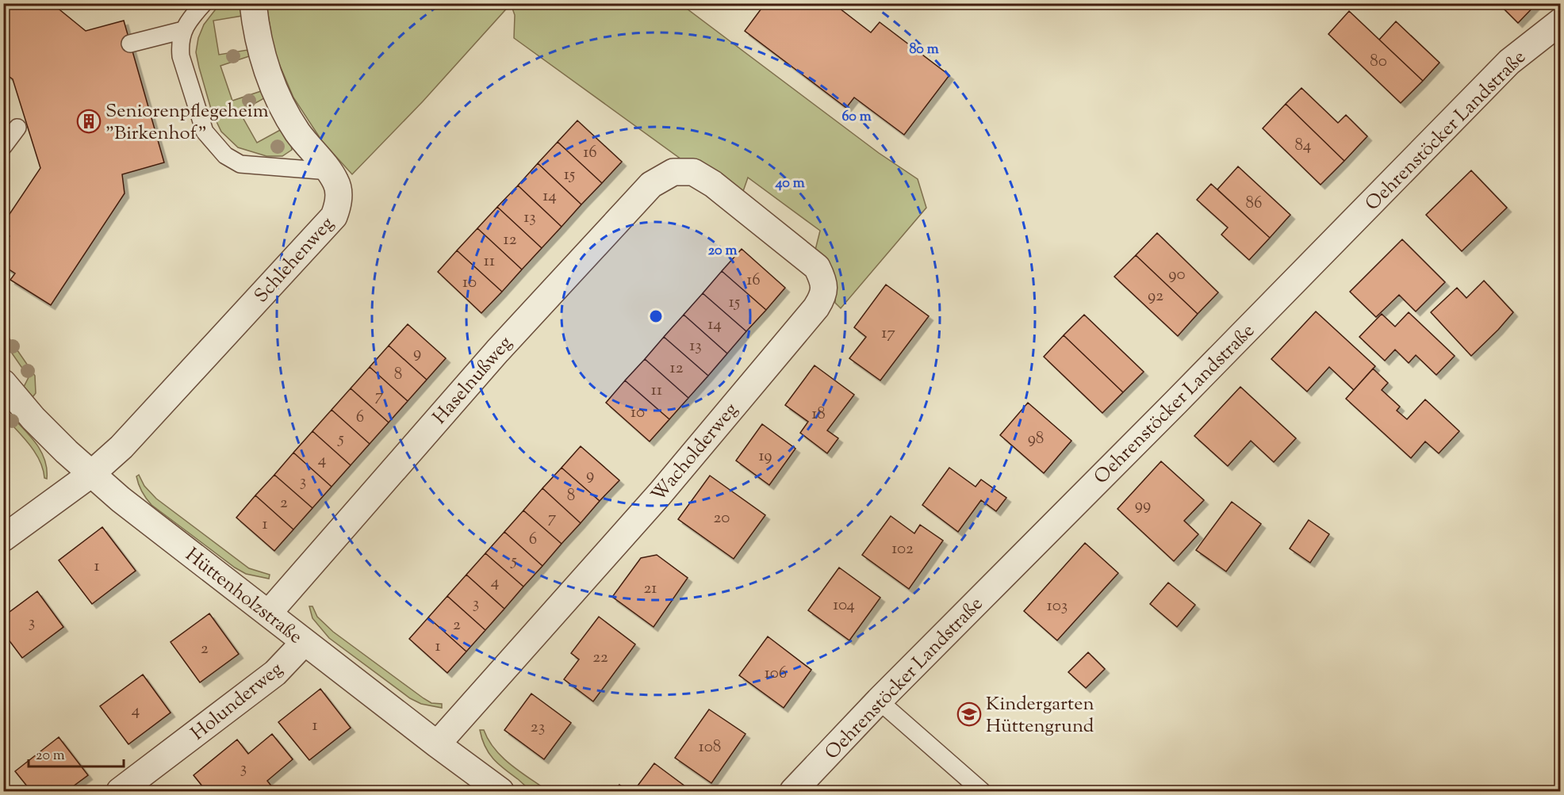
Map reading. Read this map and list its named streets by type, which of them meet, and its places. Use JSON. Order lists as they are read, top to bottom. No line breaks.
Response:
{"streets":{"street":["Oehrenstöcker Landstraße","Schlehenweg","Haselnußweg","Wacholderweg","Hüttenholzstraße","Holunderweg"]},"crossings":[["Schlehenweg","Hüttenholzstraße"],["Haselnußweg","Wacholderweg"],["Haselnußweg","Hüttenholzstraße"],["Wacholderweg","Hüttenholzstraße"],["Hüttenholzstraße","Holunderweg"]],"places":{"building":["Seniorenpflegeheim \"Birkenhof\""],"school or university":["Kindergarten Hüttengrund"]},"house_numbers":["80","84","16","15","14","86","13","12","11","90","16","10","92","15","14","17","13","9","12","8","11","7","10","18","6","5","98","19","4","9","3","8","2","99","7","20","1","6","102","5","1","4","21","3","104","103","3","2","1","2","22","106","4","1","23","108","3"],"scale_bar":"20 m","rings":["80 m","60 m","40 m","20 m"]}
